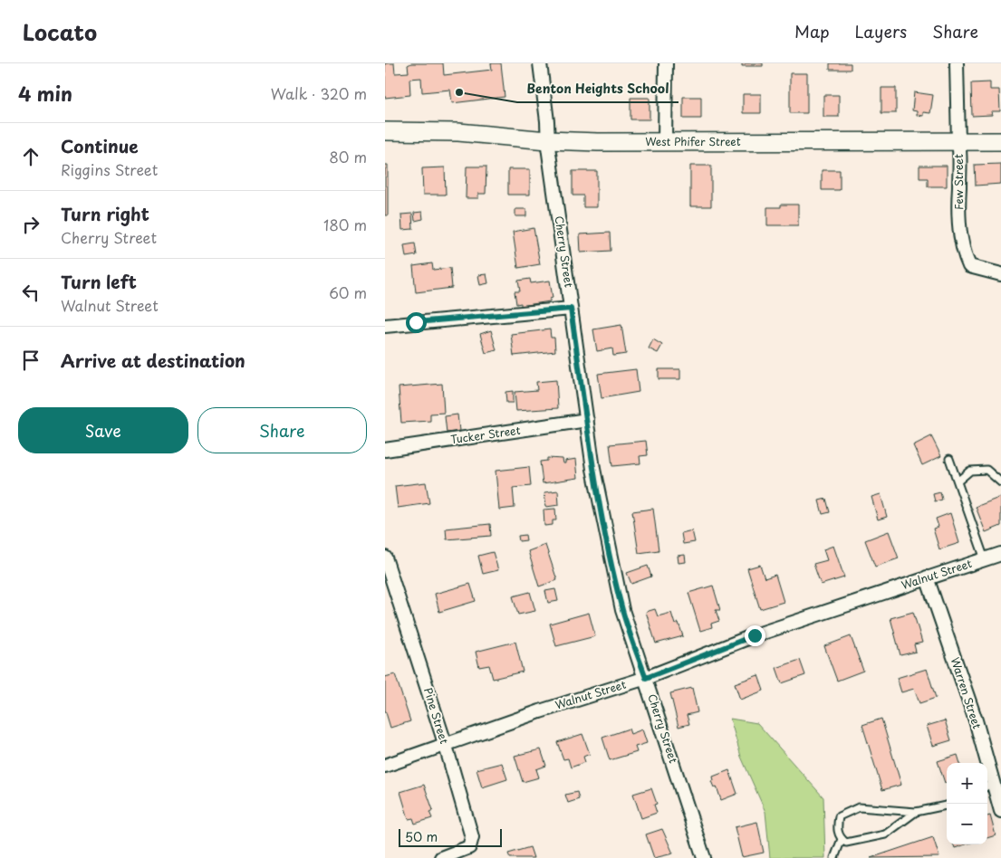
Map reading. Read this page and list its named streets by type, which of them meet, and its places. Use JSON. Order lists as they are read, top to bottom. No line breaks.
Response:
{"streets":{"street":["West Phifer Street","Few Street","Cherry Street","Tucker Street","Walnut Street","Warren Street","Pine Street"]},"crossings":[["West Phifer Street","Few Street"],["West Phifer Street","Cherry Street"],["Cherry Street","Tucker Street"],["Cherry Street","Walnut Street"],["Walnut Street","Warren Street"],["Walnut Street","Pine Street"]],"places":["Benton Heights School"],"scale_bar":"50 m","page":{"header":"Locato","nav":["Map","Layers","Share"],"heading":["4 min","Walk · 320 m"],"list":[["Continue","Riggins Street","80 m"],["Turn right","Cherry Street","180 m"],["Turn left","Walnut Street","60 m"],"Arrive at destination"],"buttons":["Save","Share"],"map_buttons":["+","−"],"scale":"50 m"}}
